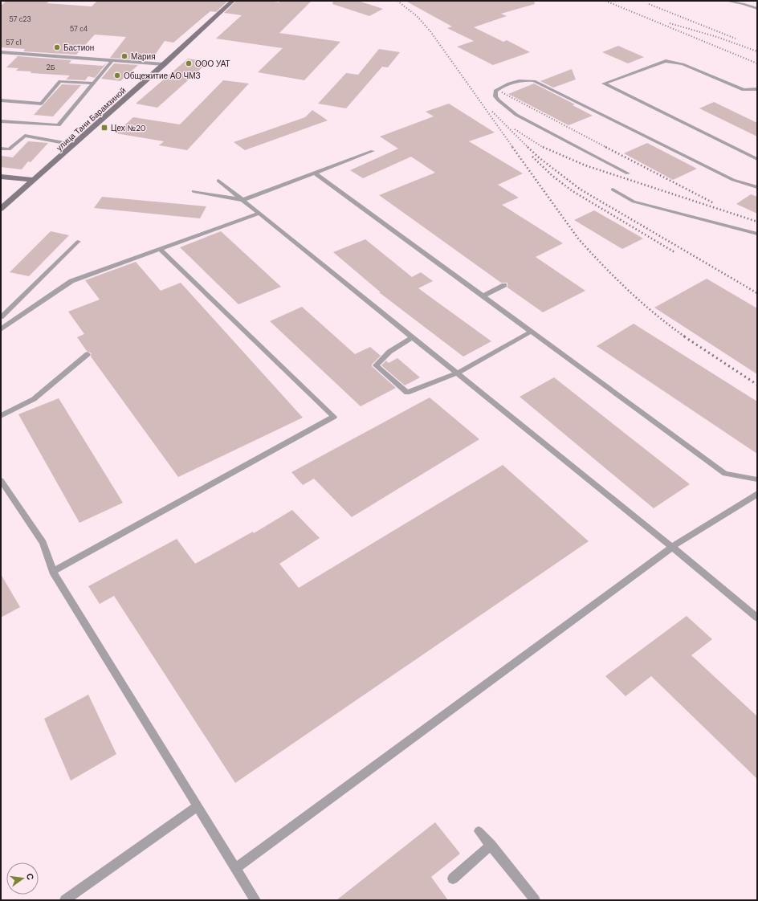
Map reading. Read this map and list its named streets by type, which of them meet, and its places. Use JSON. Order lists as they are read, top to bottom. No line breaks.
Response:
{"streets":{"street":["улица Тани Барамзиной"]},"places":{"other":["Бастион","Мария","ООО УАТ","Общежитие АО ЧМЗ"],"transit":["Цех №20"]},"house_numbers":["57 с23","57 с4","57 с1","2Б"],"north":"right"}
